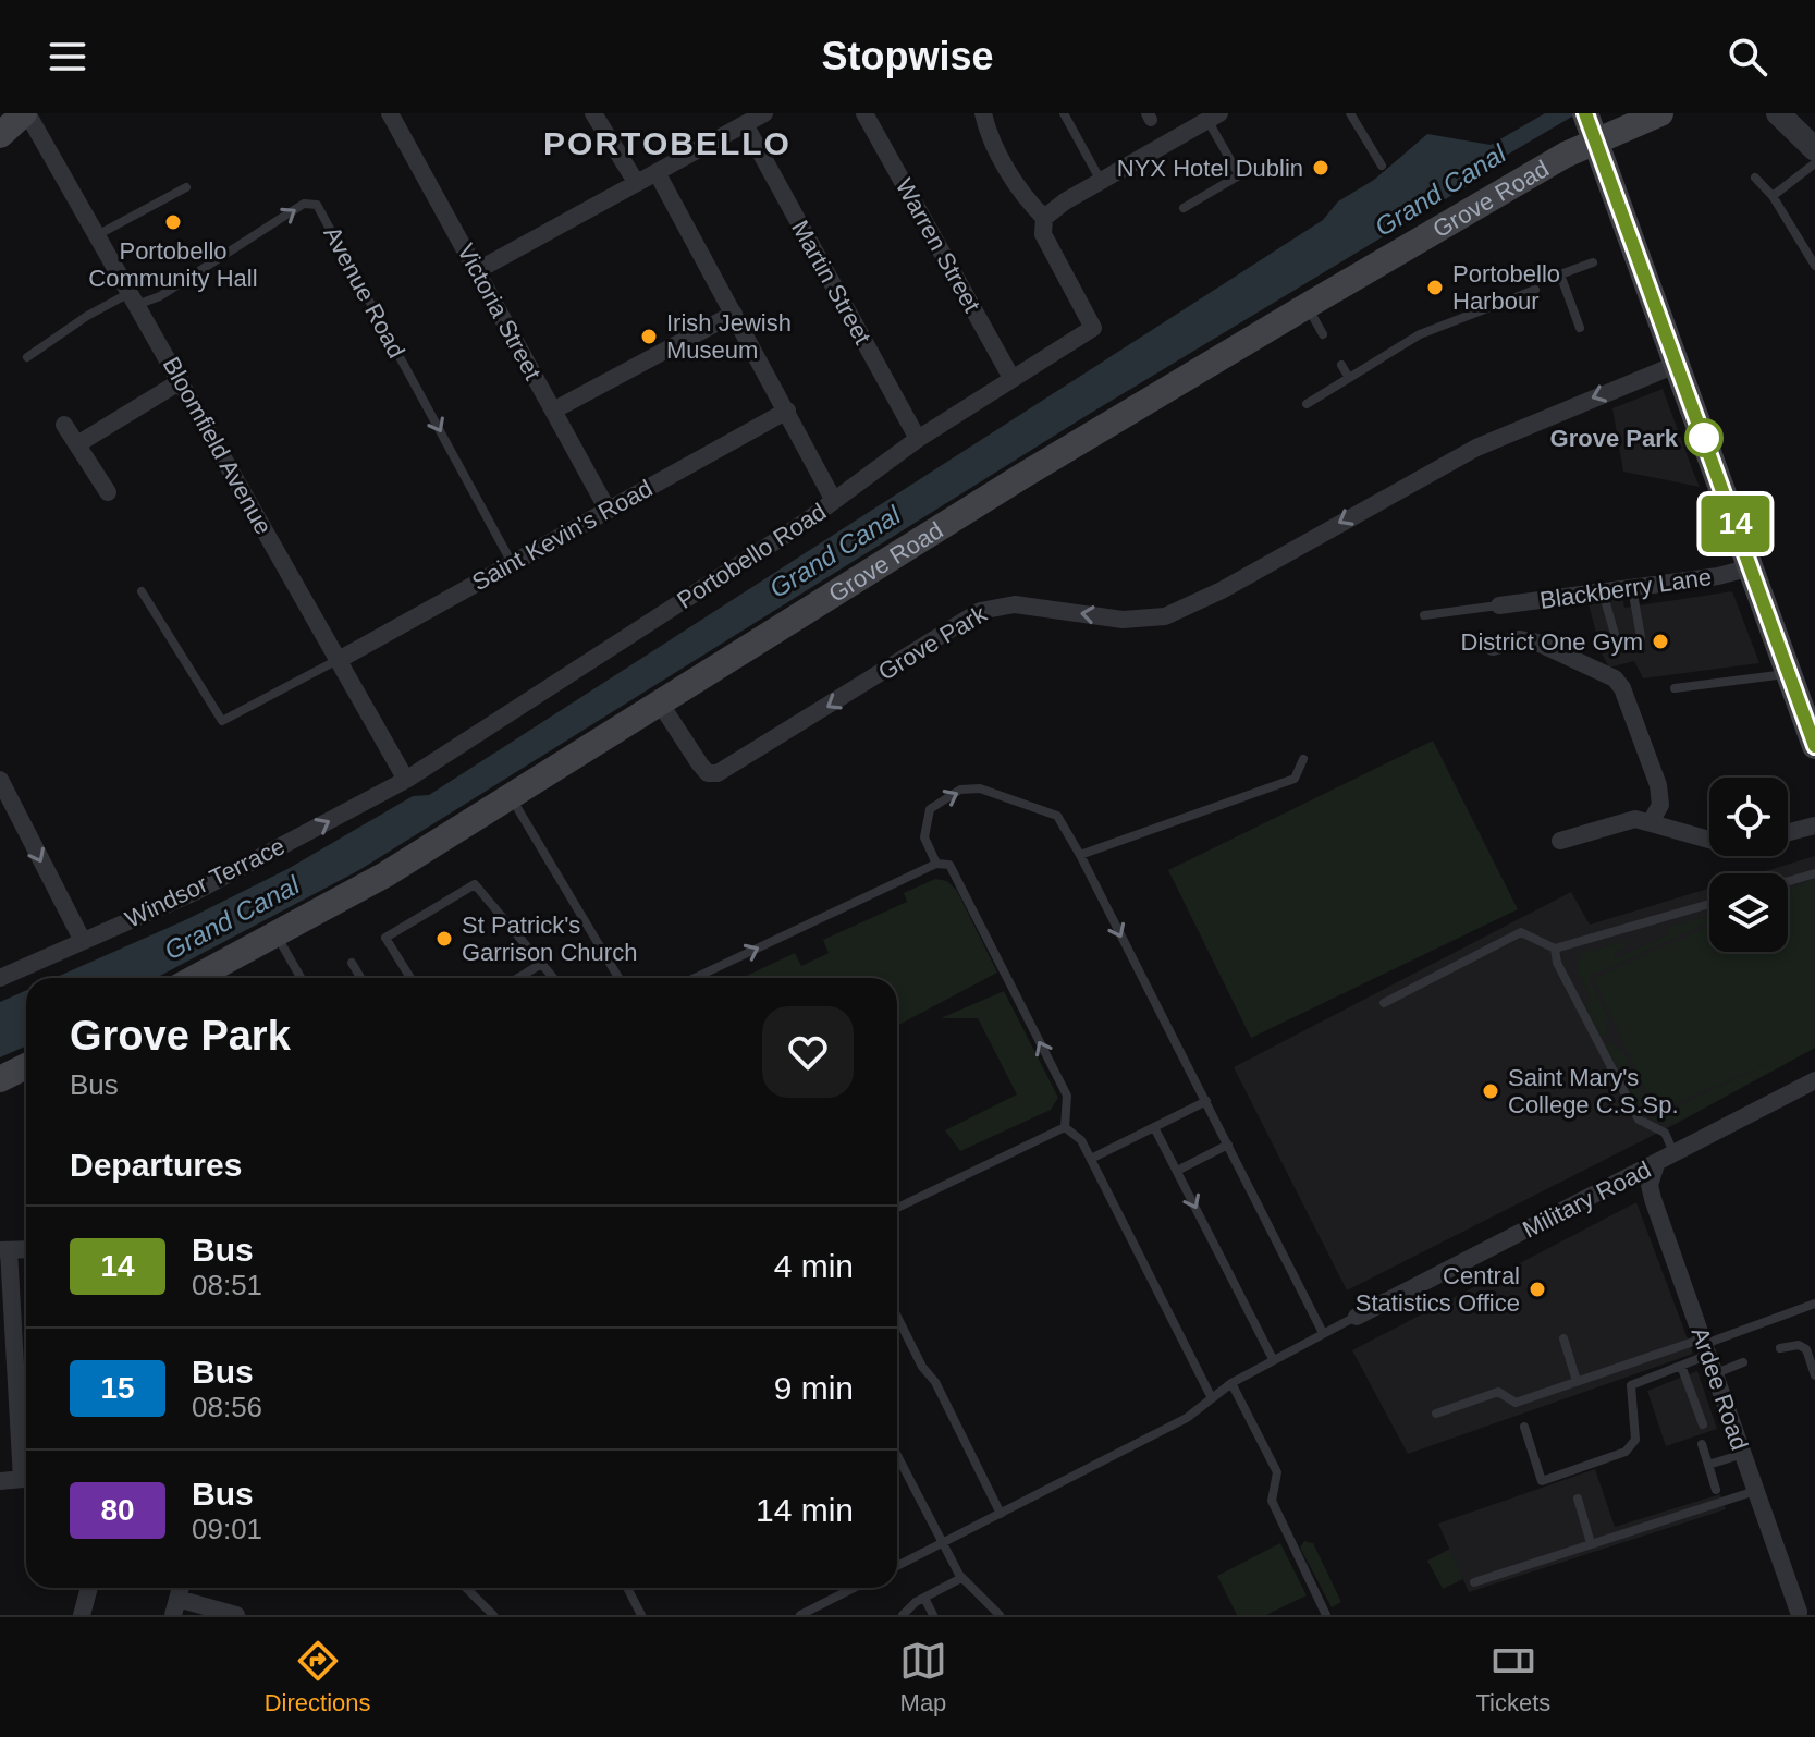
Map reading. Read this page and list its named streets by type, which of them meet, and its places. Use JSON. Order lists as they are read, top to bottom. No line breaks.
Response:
{"streets":{"main road":["Grove Road"],"street":["Warren Street","Martin Street","Victoria Street","Bloomfield Avenue","Saint Kevin's Road","Portobello Road","Blackberry Lane","Grove Park","Windsor Terrace","Military Road","Ardee Road"],"lane":["Avenue Road"]},"crossings":[["Grove Road","Grove Park"],["Warren Street","Portobello Road"],["Martin Street","Portobello Road"],["Avenue Road","Bloomfield Avenue"],["Avenue Road","Saint Kevin's Road"],["Victoria Street","Saint Kevin's Road"],["Bloomfield Avenue","Saint Kevin's Road"],["Bloomfield Avenue","Portobello Road"],["Bloomfield Avenue","Windsor Terrace"],["Portobello Road","Windsor Terrace"],["Military Road","Ardee Road"]],"one_way":["Grove Park","Windsor Terrace"],"districts":["PORTOBELLO"],"water":["Grand Canal"],"places":["NYX Hotel Dublin","Portobello Community Hall","Portobello Harbour","Irish Jewish Museum","Grove Park","District One Gym","St Patrick's Garrison Church","Saint Mary's College C.S.Sp.","Central Statistics Office"],"lines":["bus line 14"],"page":{"header":"Stopwise","on_map":"14","heading":[["Grove Park","Bus"],"Departures"],"list":[{"mark":"14","name":"Bus","note":"08:51","value":"4 min"},{"mark":"15","name":"Bus","note":"08:56","value":"9 min"},{"mark":"80","name":"Bus","note":"09:01","value":"14 min"}],"tabs":["Directions","Map","Tickets"]}}
